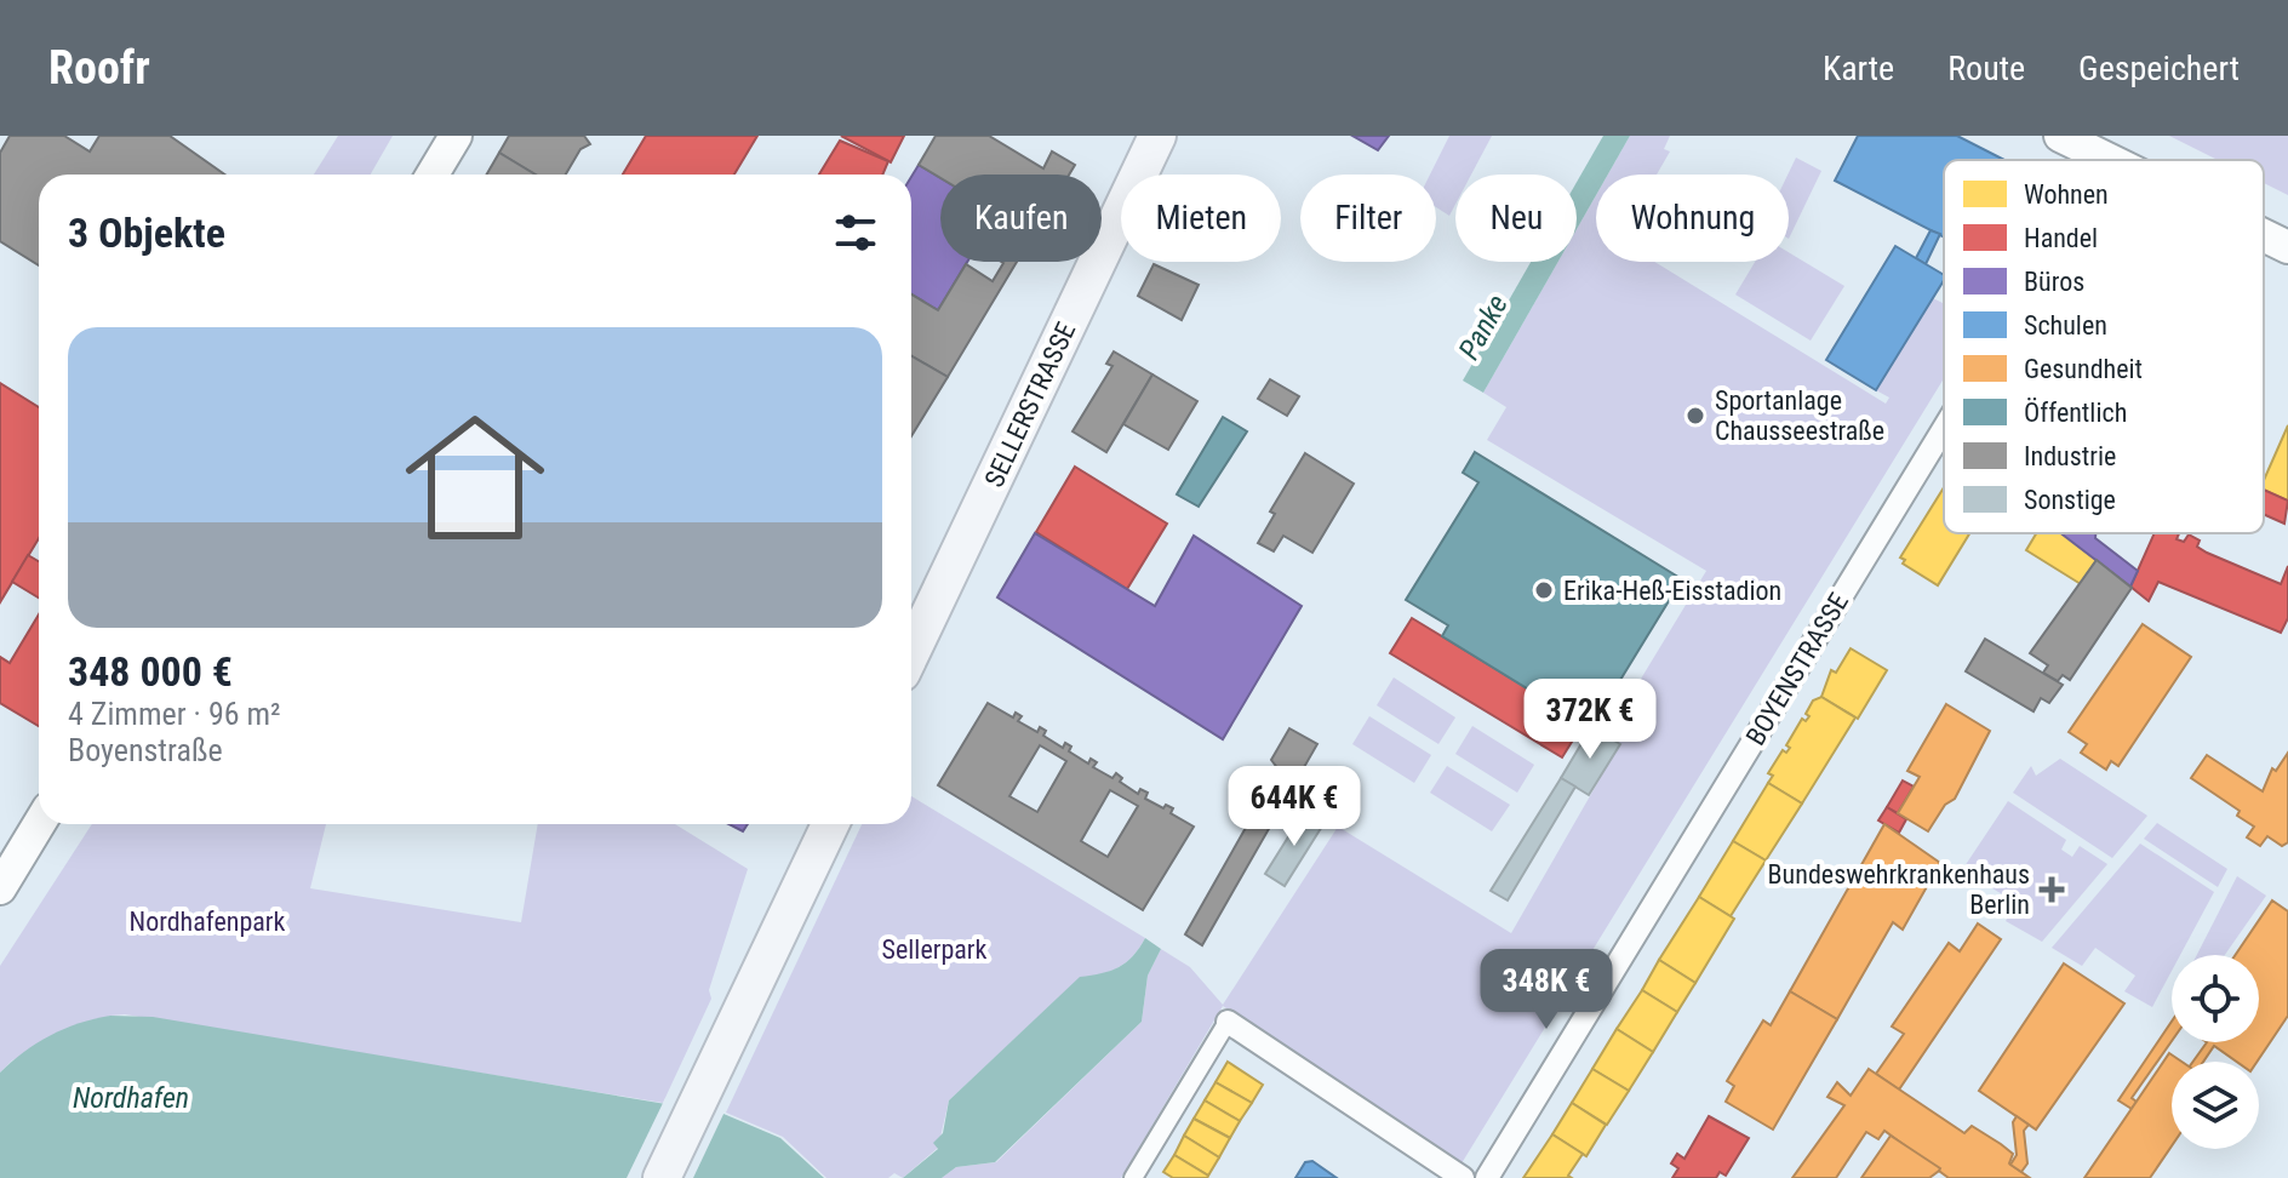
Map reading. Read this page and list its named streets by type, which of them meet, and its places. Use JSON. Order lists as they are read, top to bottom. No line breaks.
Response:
{"streets":{"main road":["SELLERSTRASSE"],"street":["BOYENSTRASSE"]},"water":["Panke","Nordhafen"],"parks":["Nordhafenpark","Sellerpark"],"places":{"other":["Sportanlage Chausseestraße","Erika-Heß-Eisstadion"],"health":["Bundeswehrkrankenhaus Berlin"]},"legend":["Wohnen","Handel","Büros","Schulen","Gesundheit","Öffentlich","Industrie","Sonstige"],"page":{"header":"Roofr","nav":["Karte","Route","Gespeichert"],"chip":["Kaufen","Mieten","Filter","Neu","Wohnung"],"heading":"3 Objekte","list":[{"name":"348 000 €","note":"4 Zimmer · 96 m² · Boyenstraße"}],"price":["372K €","644K €","348K €"]}}
